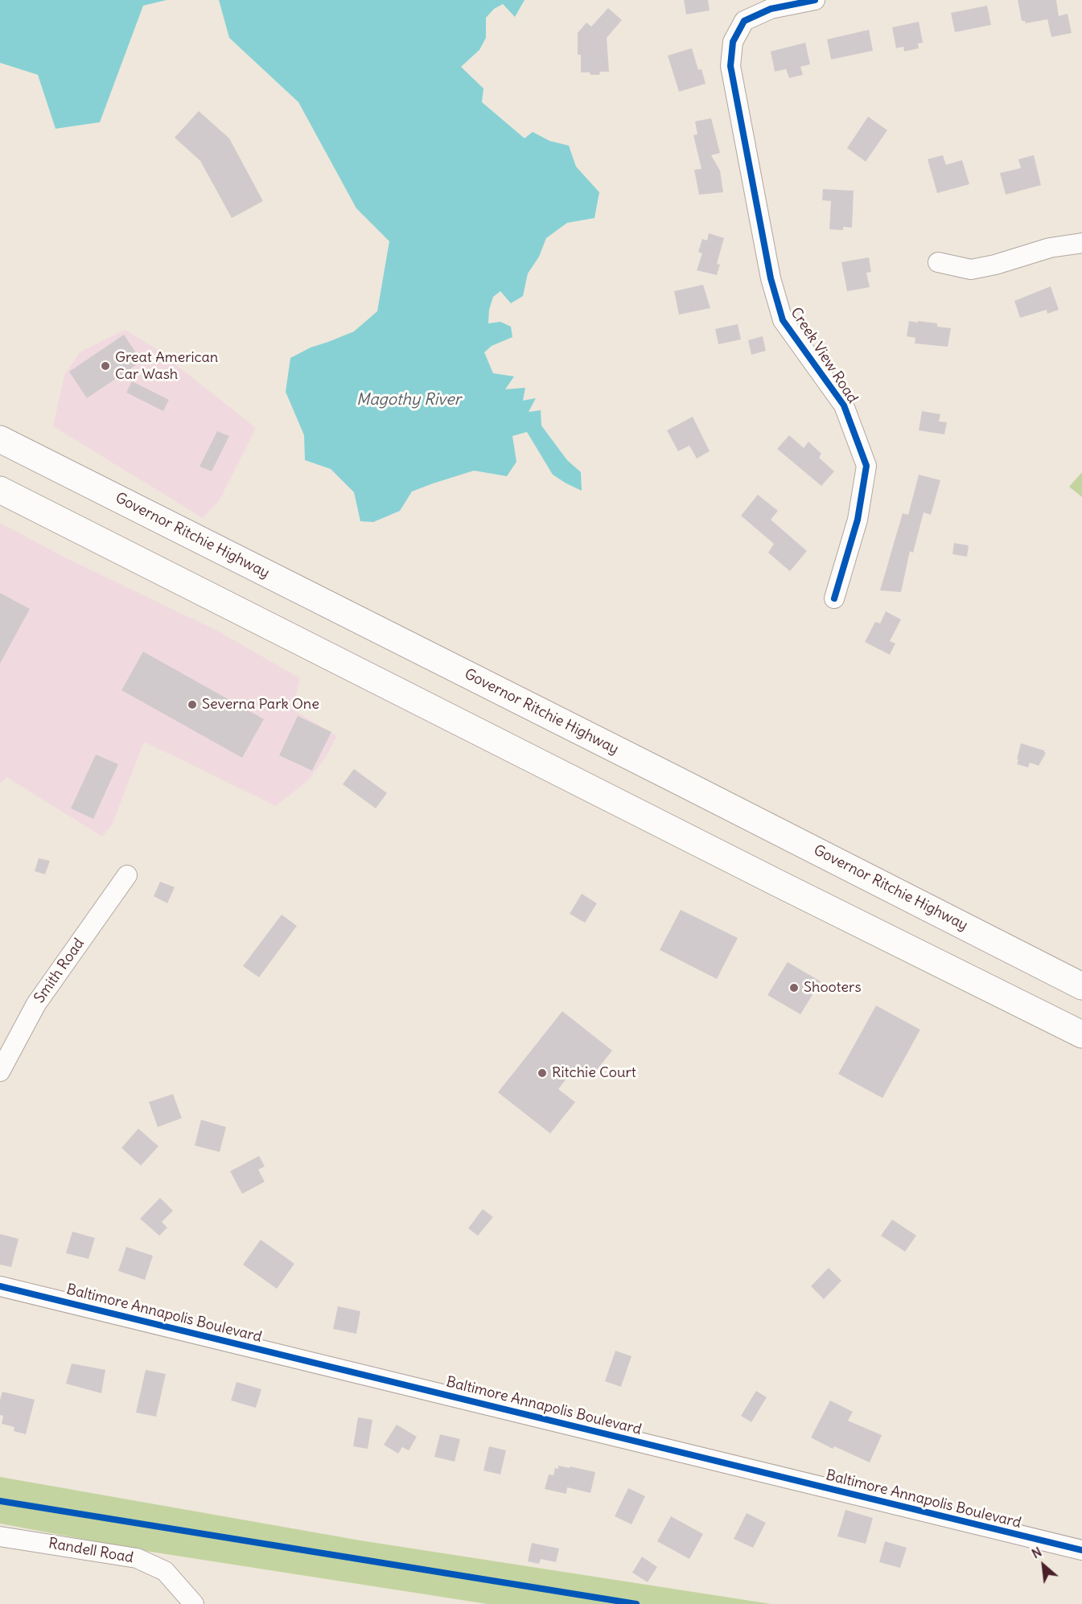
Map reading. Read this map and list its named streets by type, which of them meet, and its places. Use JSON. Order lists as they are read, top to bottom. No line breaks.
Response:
{"streets":{"highway":["Governor Ritchie Highway"],"street":["Creek View Road","Smith Road","Baltimore Annapolis Boulevard","Randell Road"]},"water":["Magothy River"],"places":["Great American Car Wash","Severna Park One","Shooters","Ritchie Court"],"north":"top left"}
